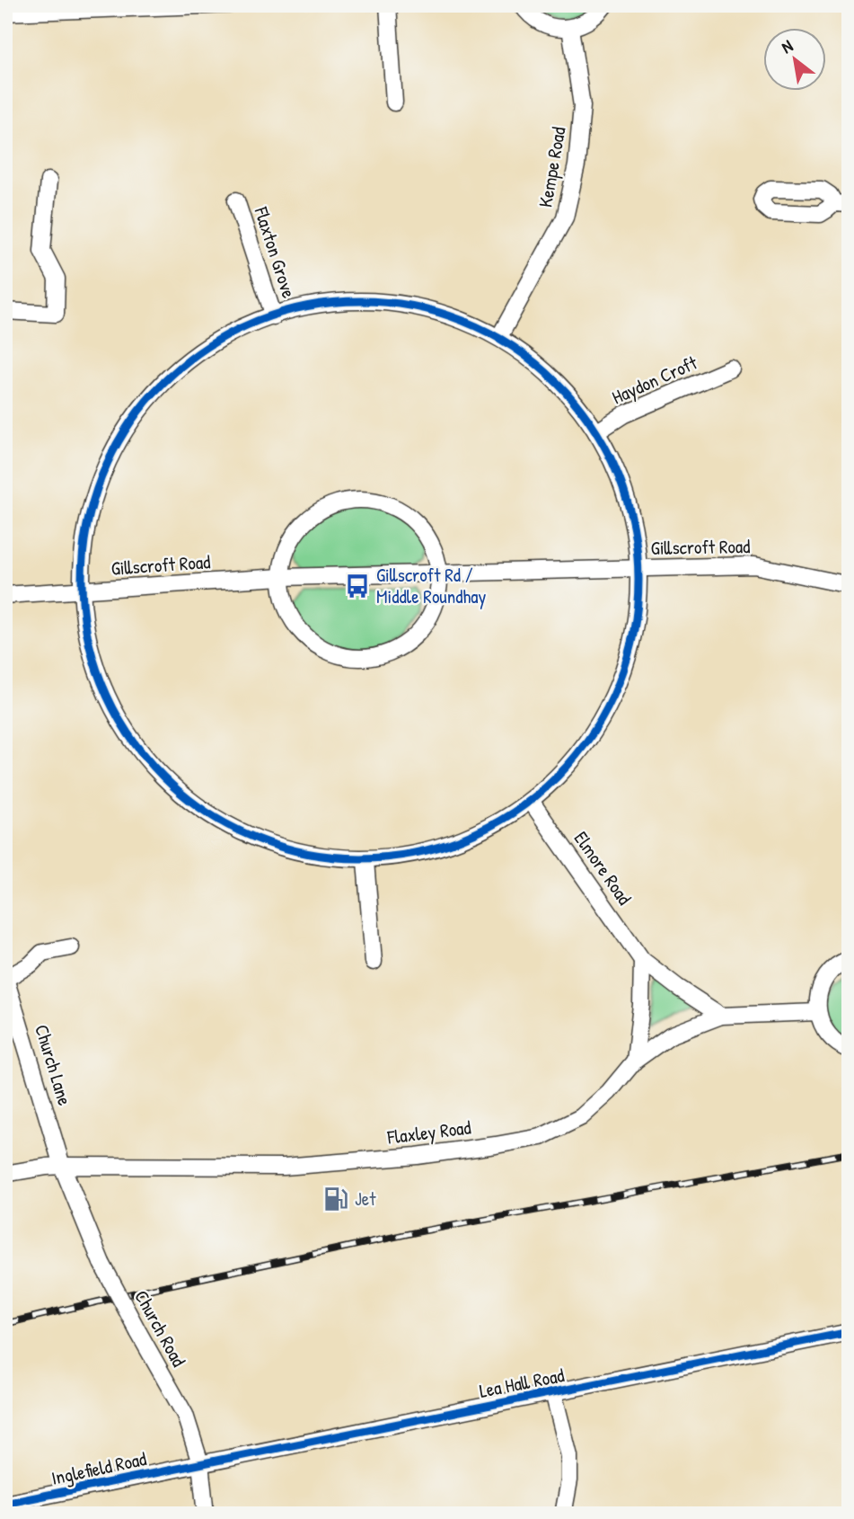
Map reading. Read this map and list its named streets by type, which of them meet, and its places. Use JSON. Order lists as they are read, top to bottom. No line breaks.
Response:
{"streets":{"street":["Kempe Road","Flaxton Grove","Haydon Croft","Gillscroft Road","Elmore Road","Church Lane","Flaxley Road","Church Road","Lea Hall Road","Inglefield Road"]},"crossings":[["Elmore Road","Flaxley Road"],["Church Lane","Flaxley Road"],["Church Lane","Church Road"],["Flaxley Road","Church Road"],["Church Road","Lea Hall Road"],["Church Road","Inglefield Road"],["Lea Hall Road","Inglefield Road"]],"places":{"bus stop":["Gillscroft Rd / Middle Roundhay"],"fuel station":["Jet"]},"north":"top left"}
